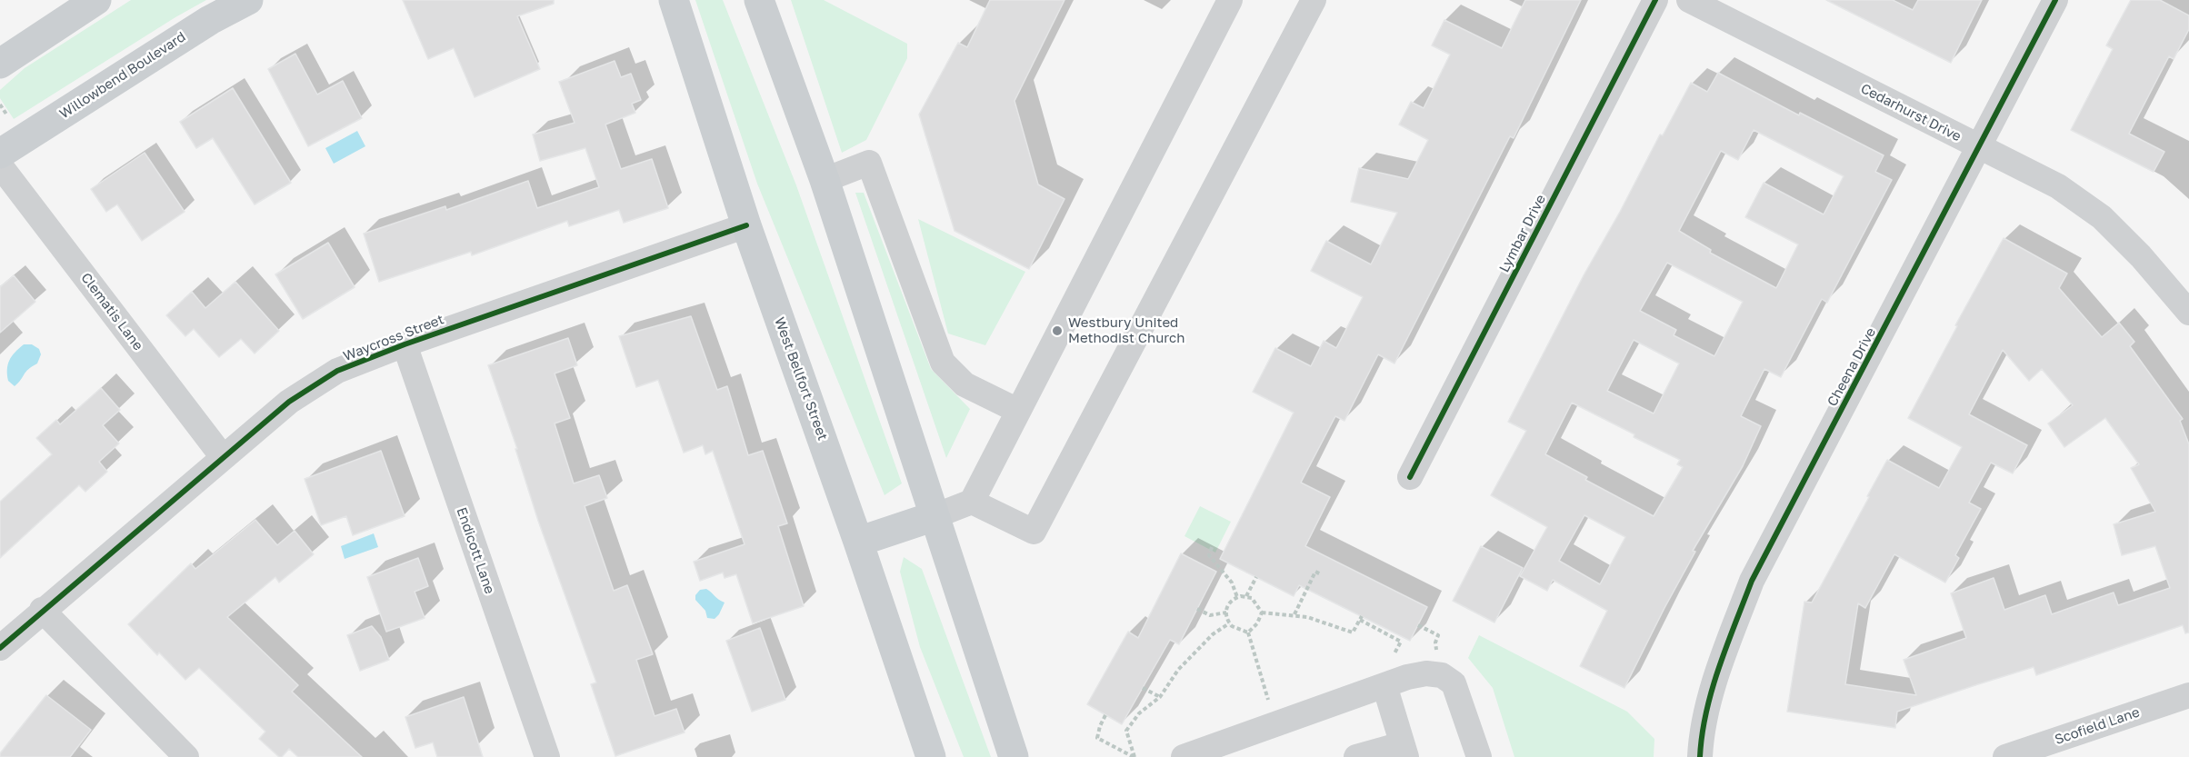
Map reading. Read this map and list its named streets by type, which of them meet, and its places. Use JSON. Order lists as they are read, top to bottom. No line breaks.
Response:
{"streets":{"main road":["Willowbend Boulevard","West Bellfort Street"],"street":["Cedarhurst Drive","Lymbar Drive","Clematis Lane","Waycross Street","Cheena Drive","Endicott Lane","Scofield Lane"]},"crossings":[["Cedarhurst Drive","Cheena Drive"],["Clematis Lane","Waycross Street"],["Waycross Street","West Bellfort Street"],["Waycross Street","Endicott Lane"]],"places":["Westbury United Methodist Church"]}
